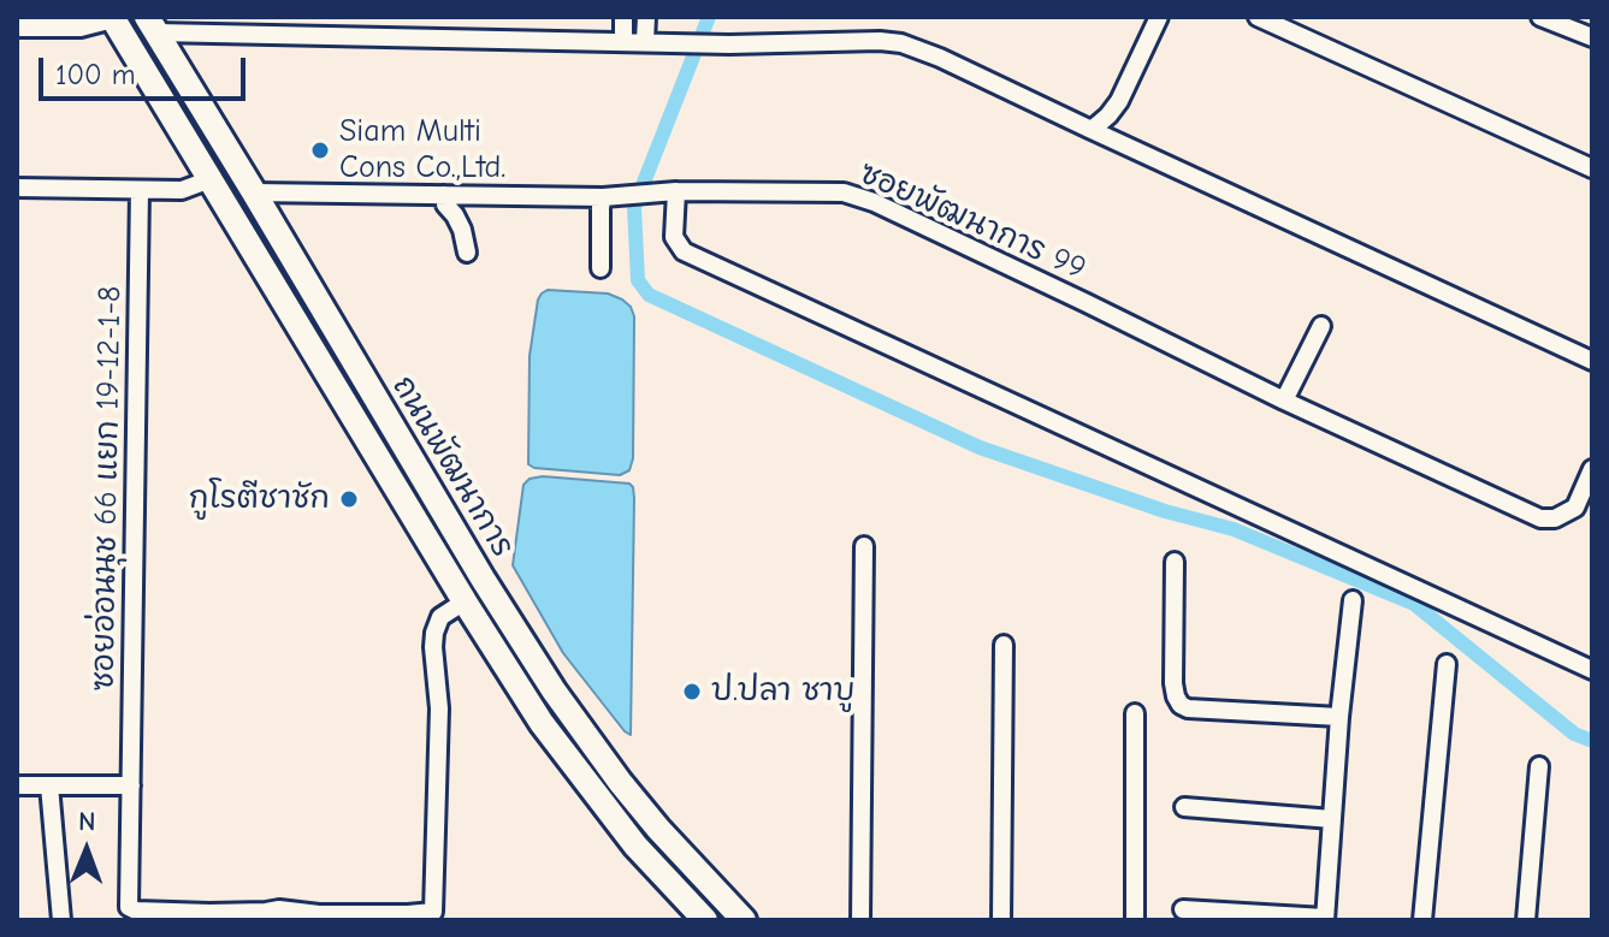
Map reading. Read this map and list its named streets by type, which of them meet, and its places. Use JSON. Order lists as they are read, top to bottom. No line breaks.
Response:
{"streets":{"main road":["ถนนพัฒนาการ"],"street":["ซอยพัฒนาการ 99","ซอยอ่อนนุช 66 แยก 19-12-1-8"]},"crossings":[["ซอยพัฒนาการ 99","ถนนพัฒนาการ"]],"places":["Siam Multi Cons Co.,Ltd.","กูโรตีชาชัก","ป.ปลา ชาบู"],"scale_bar":"100 m","north":"top"}
